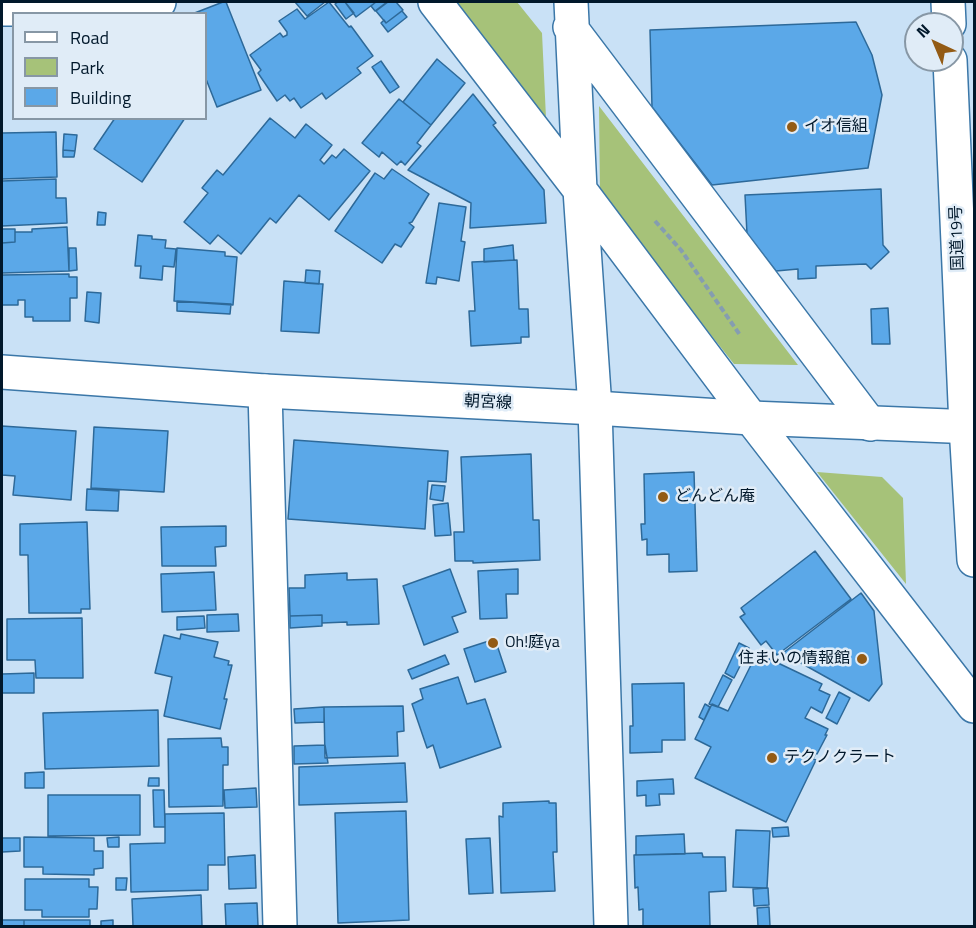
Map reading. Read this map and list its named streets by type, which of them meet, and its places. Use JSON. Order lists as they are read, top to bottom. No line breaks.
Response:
{"streets":{"main road":["国道19号","朝宮線"]},"crossings":[["国道19号","朝宮線"]],"places":["イオ信組","どんどん庵","Oh!庭ya","住まいの情報館","テクノクラート"],"legend":["Road","Park","Building"],"north":"top left"}
